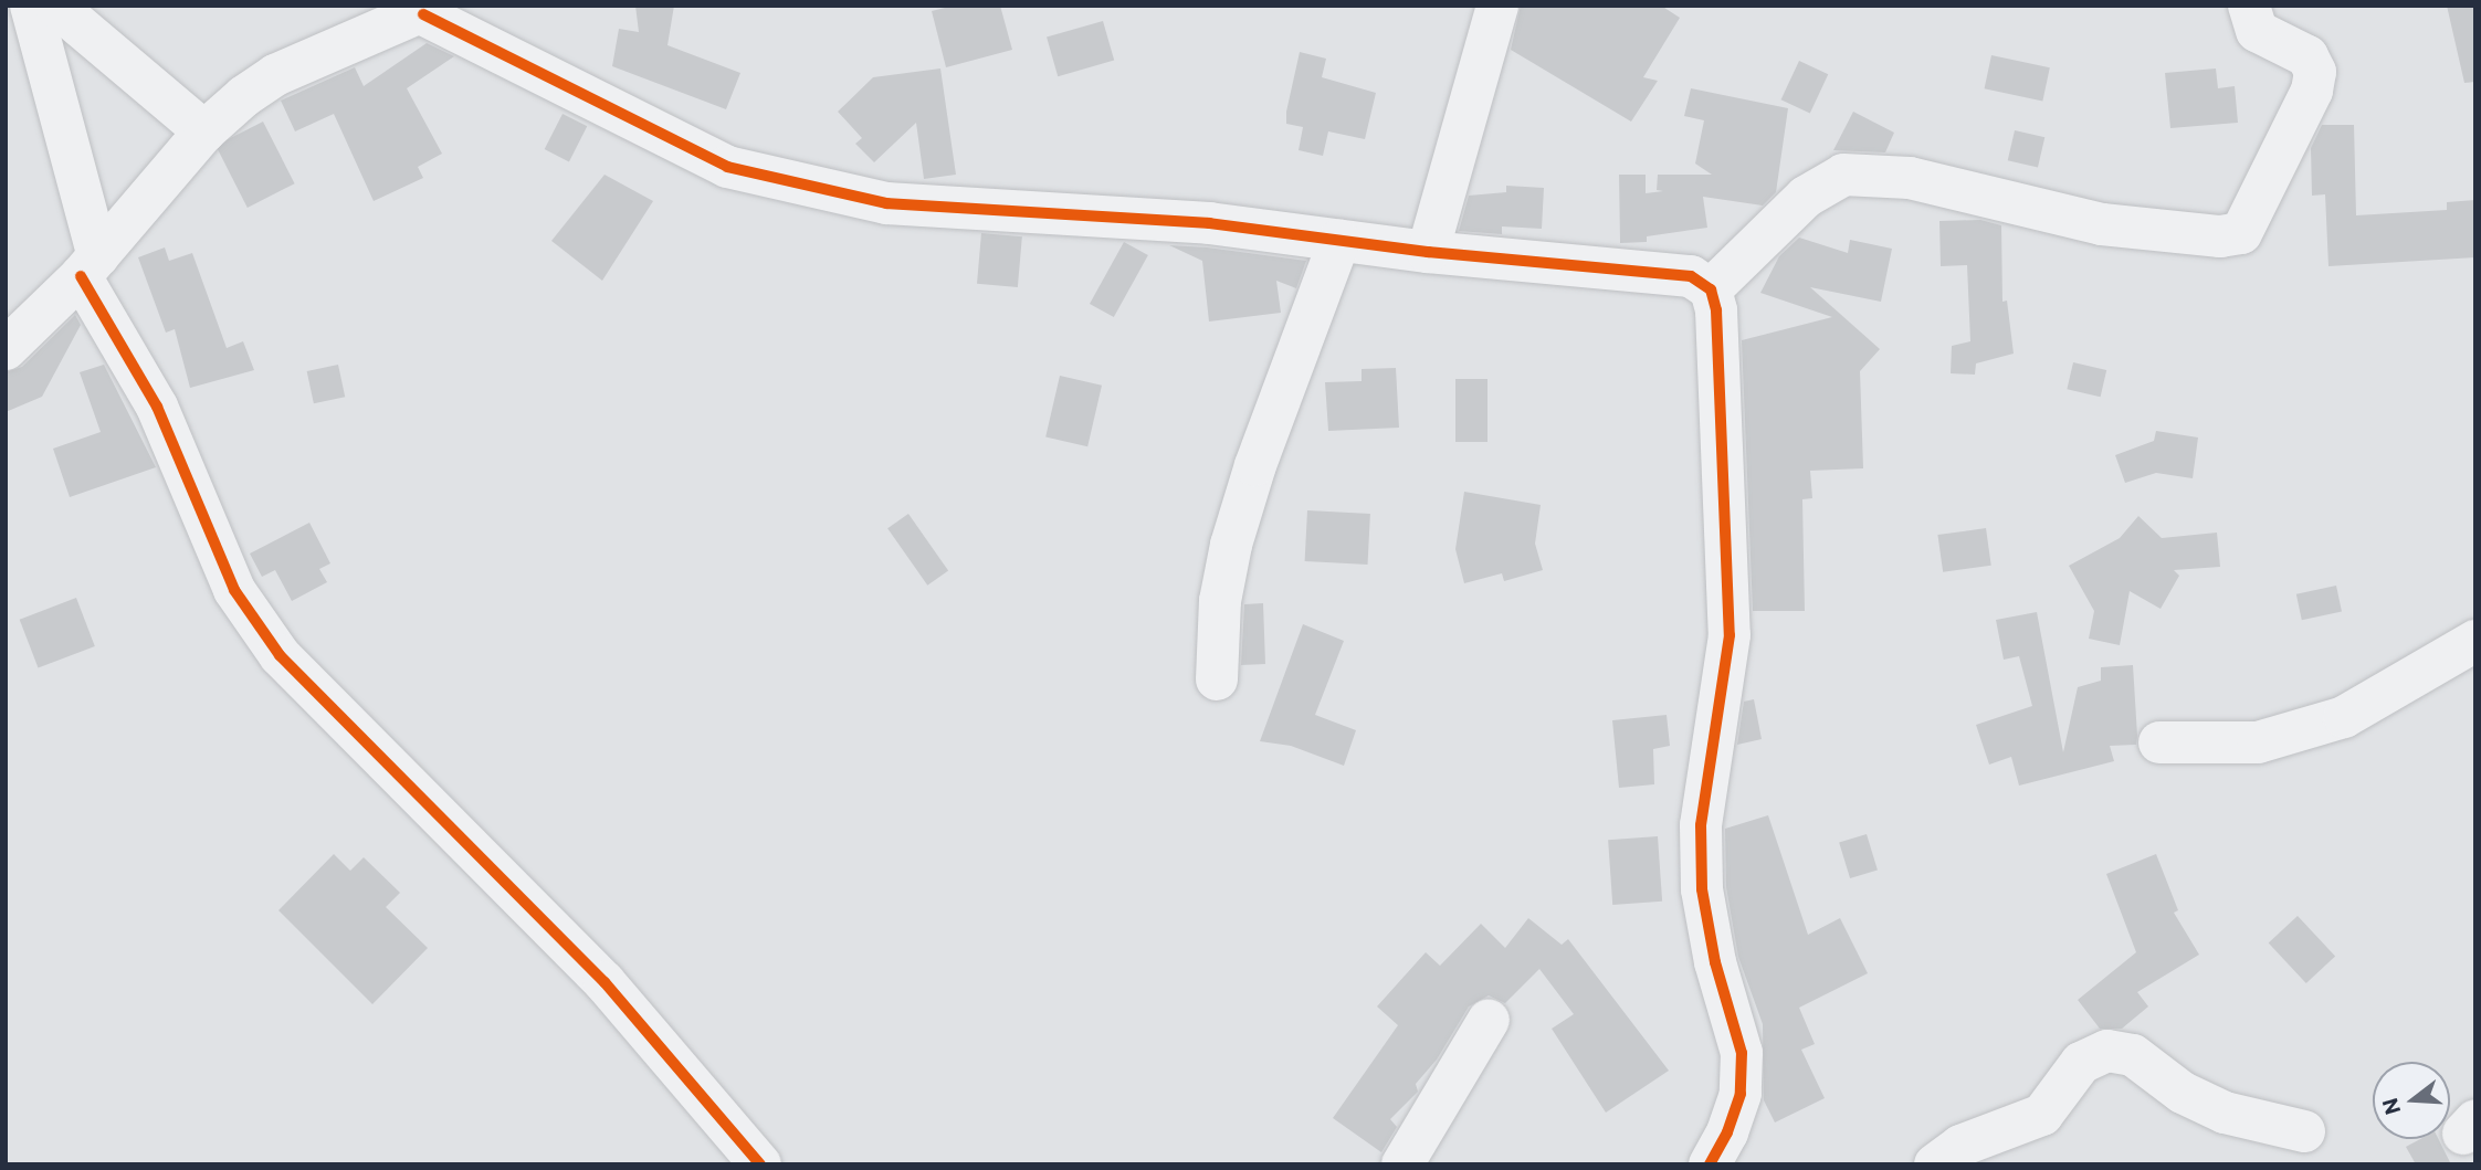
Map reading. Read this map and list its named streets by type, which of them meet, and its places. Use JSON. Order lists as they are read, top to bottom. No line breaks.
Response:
{"north":"left"}
